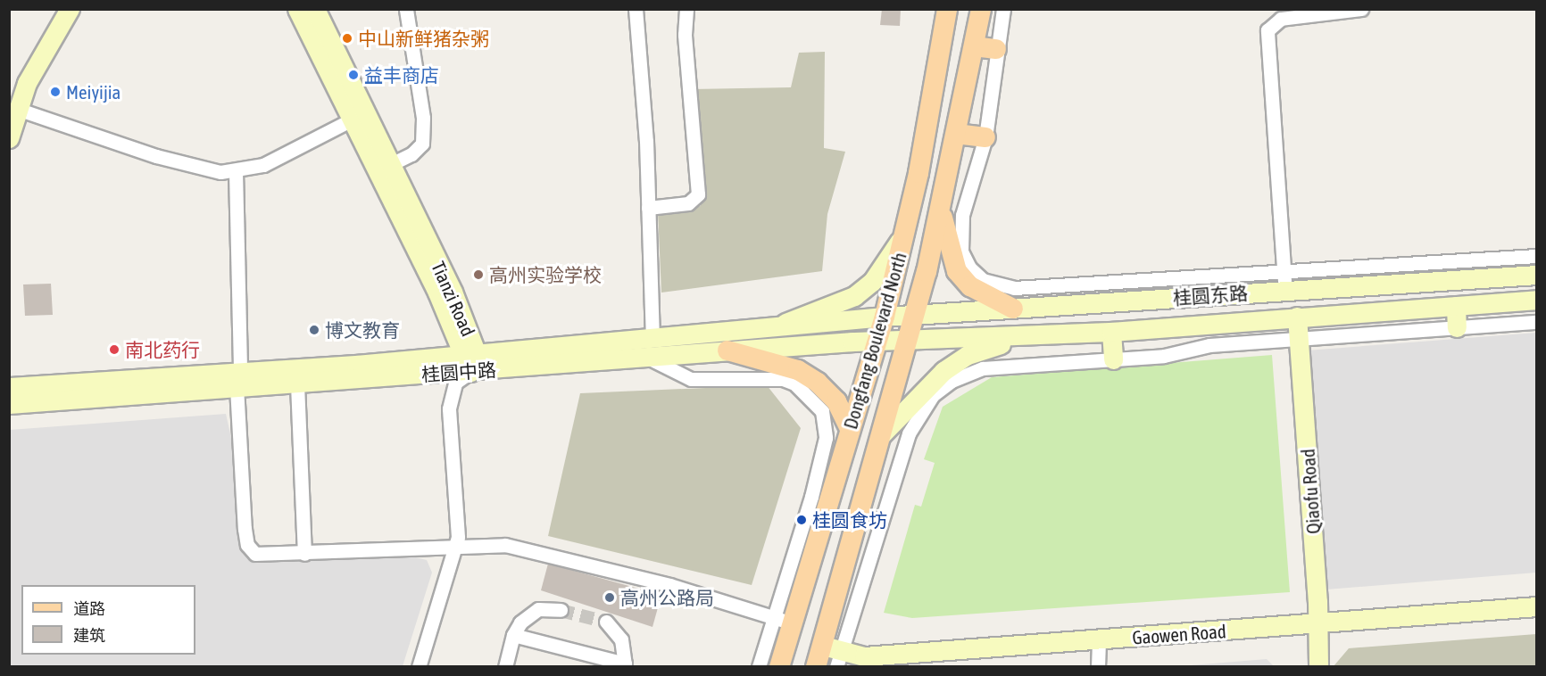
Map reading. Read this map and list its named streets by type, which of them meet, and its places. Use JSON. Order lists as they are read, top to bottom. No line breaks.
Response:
{"streets":{"main road":["桂圆东路","Tianzi Road","Dongfang Boulevard North","桂圆中路","Qiaofu Road","Gaowen Road"]},"crossings":[["桂圆东路","Dongfang Boulevard North"],["桂圆东路","桂圆中路"],["桂圆东路","Qiaofu Road"],["Tianzi Road","桂圆中路"],["Dongfang Boulevard North","桂圆中路"],["Dongfang Boulevard North","Gaowen Road"],["Qiaofu Road","Gaowen Road"]],"places":["中山新鲜猪杂粥","益丰商店","Meiyijia","高州实验学校","博文教育","南北药行","桂圆食坊","高州公路局"],"legend":["道路","建筑"]}
